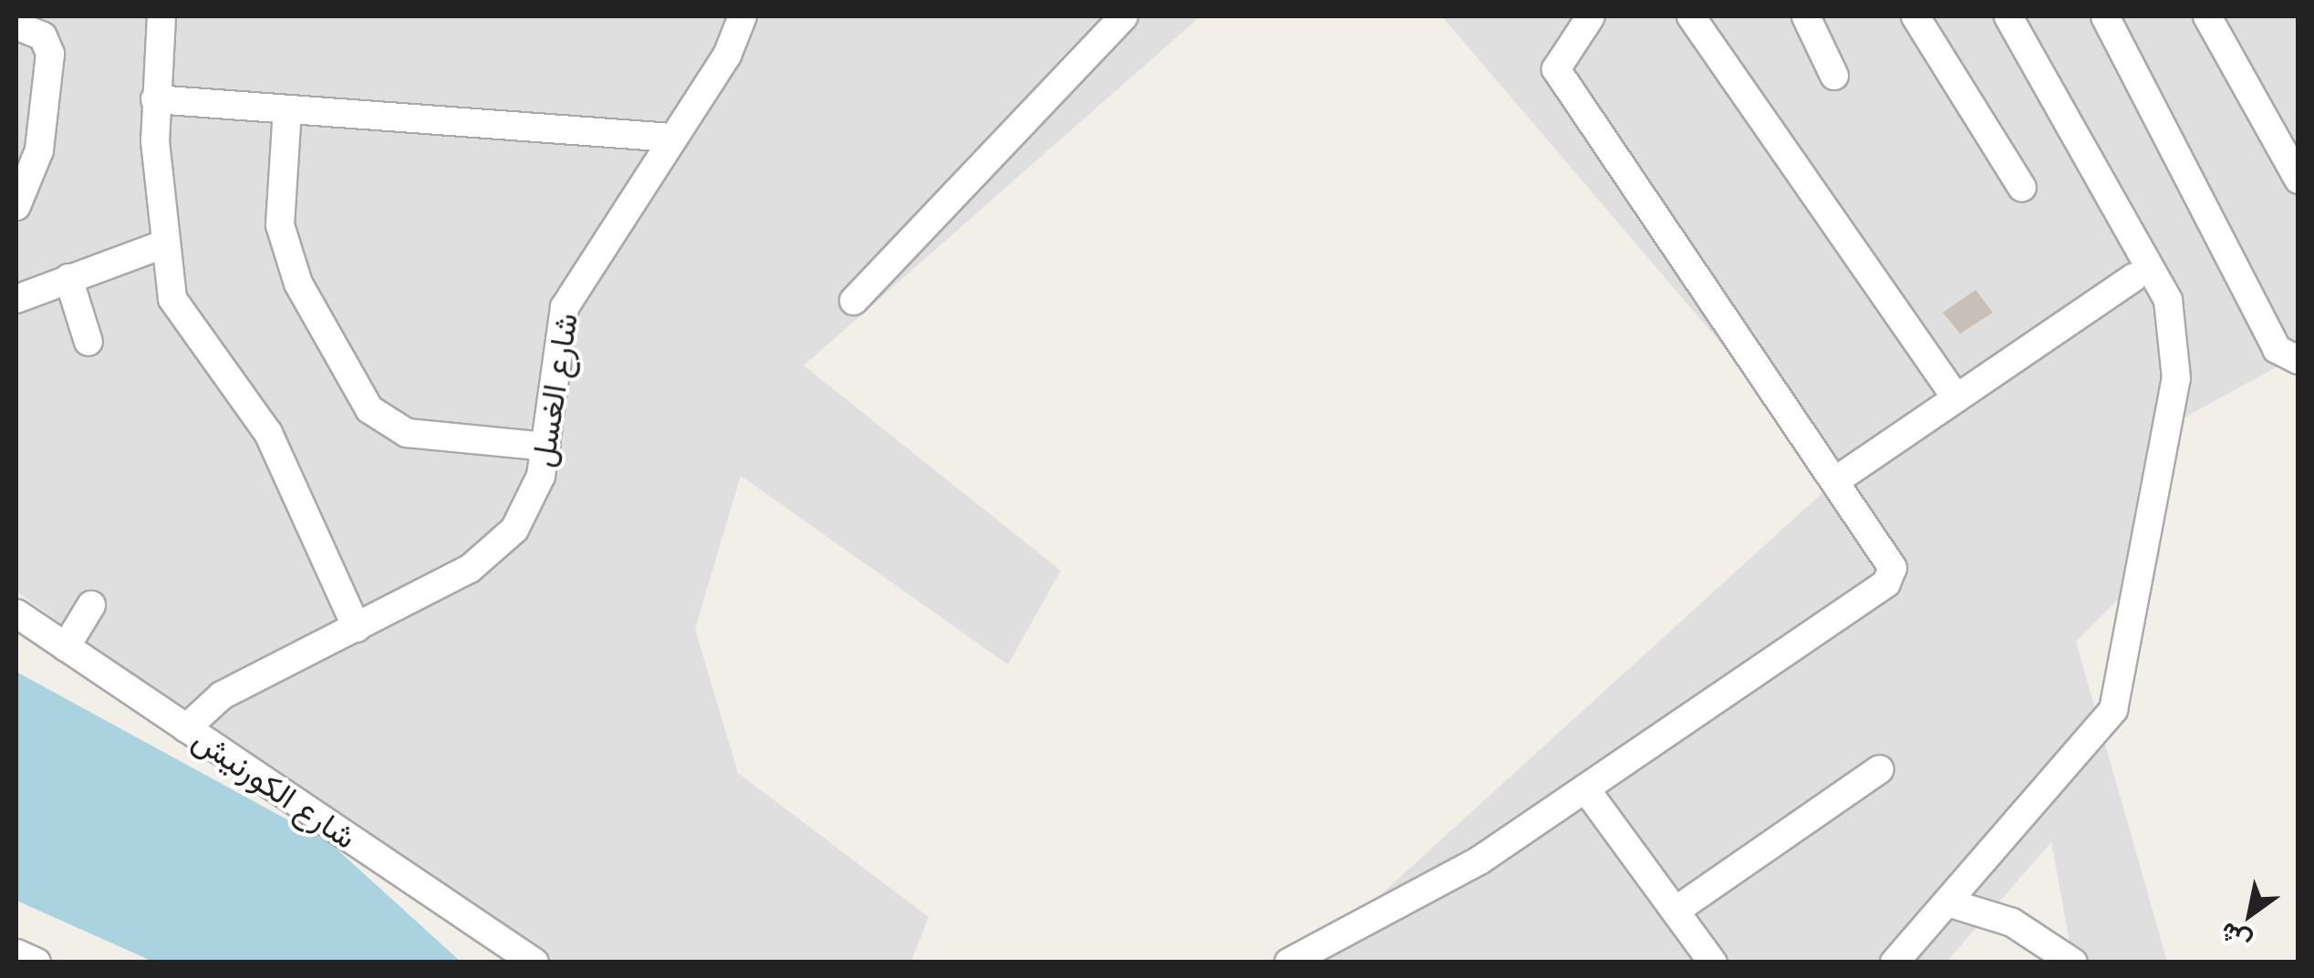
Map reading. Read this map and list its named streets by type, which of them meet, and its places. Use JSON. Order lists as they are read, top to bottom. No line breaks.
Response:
{"streets":{"street":["شارع الغسل","شارع الكورنيش"]},"crossings":[["شارع الغسل","شارع الكورنيش"]],"north":"bottom left"}
